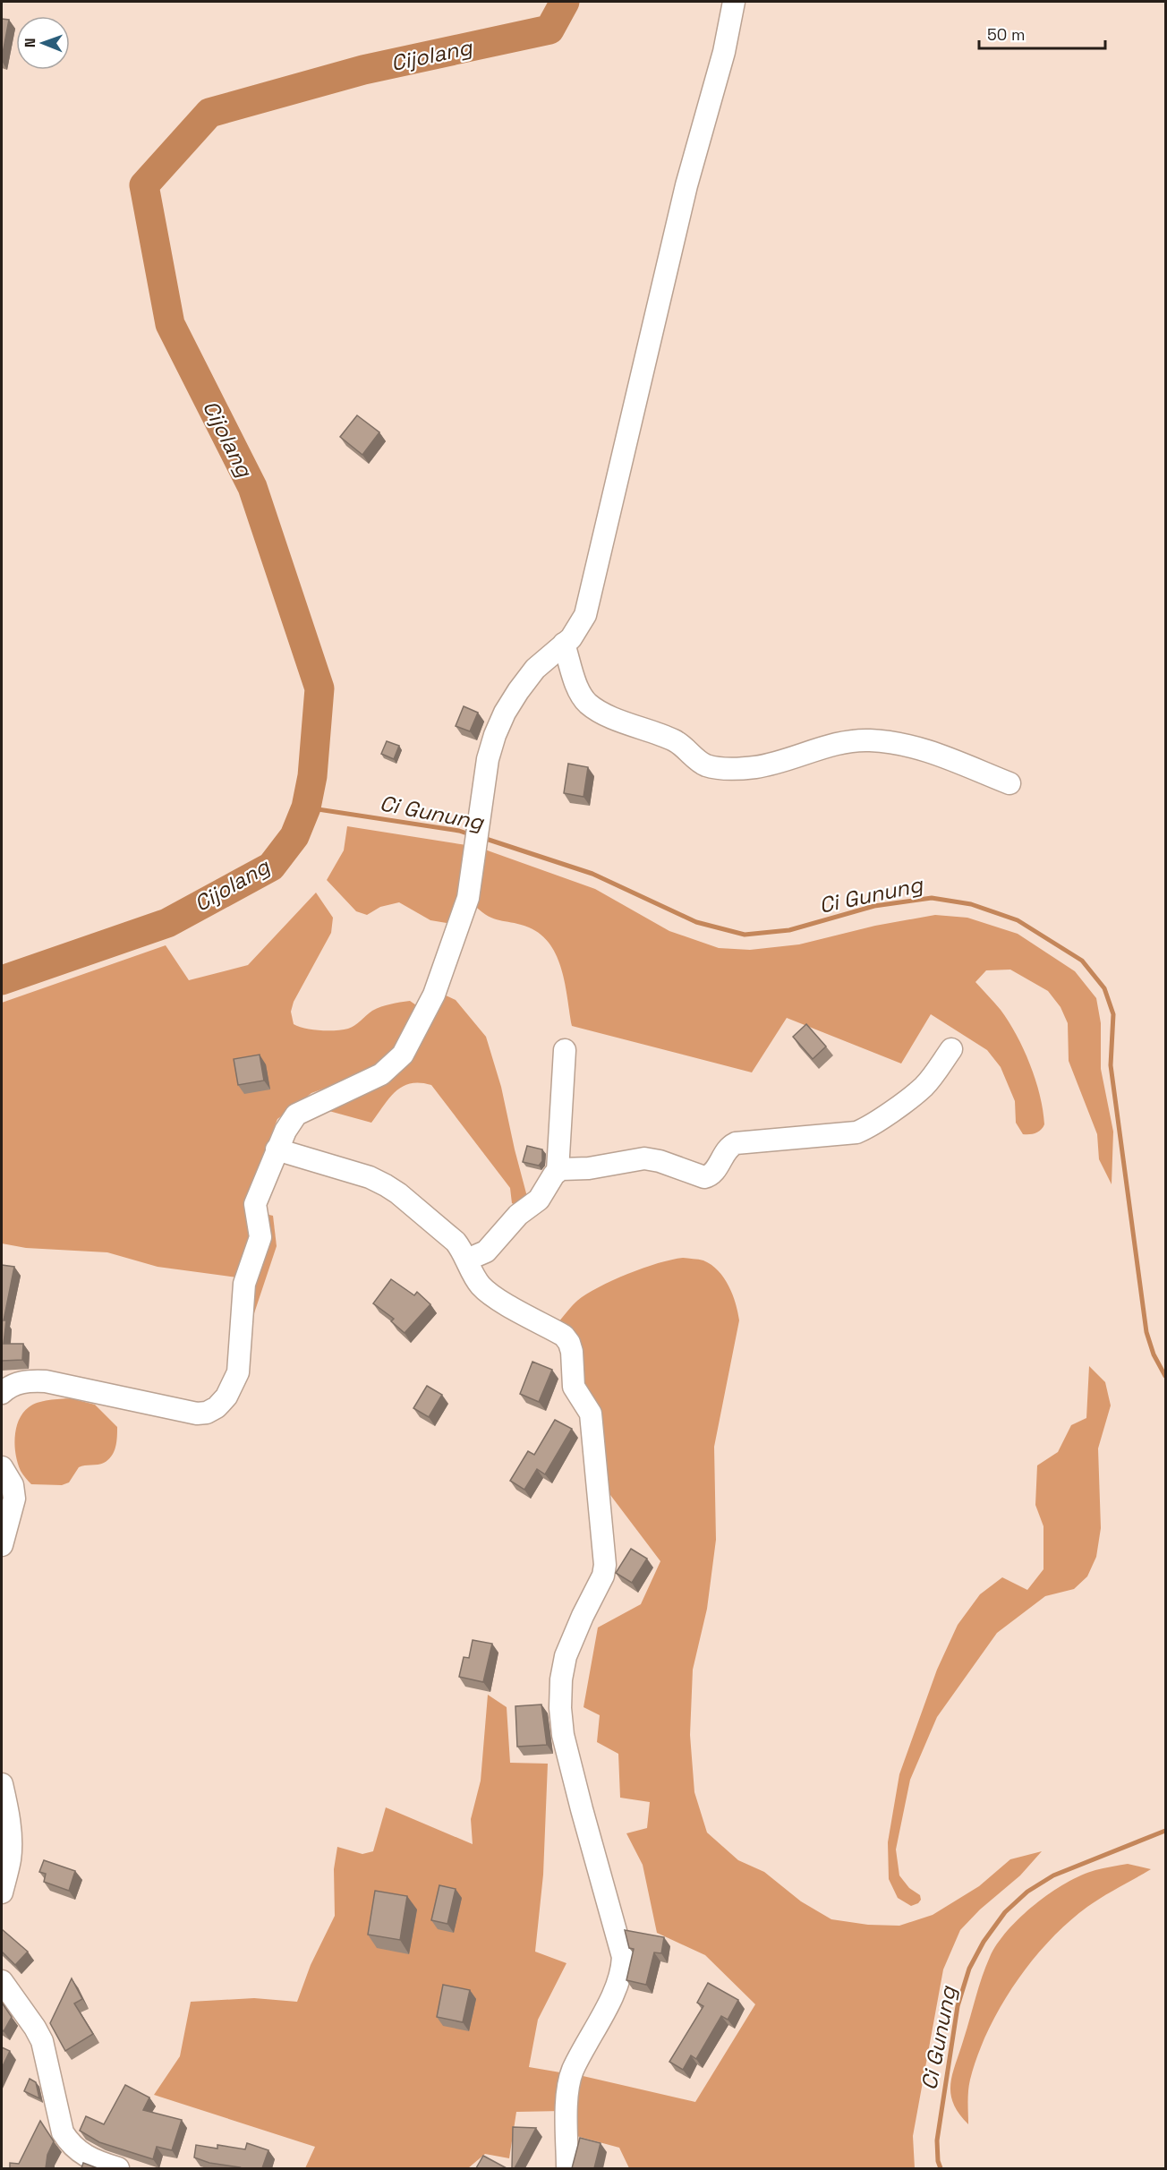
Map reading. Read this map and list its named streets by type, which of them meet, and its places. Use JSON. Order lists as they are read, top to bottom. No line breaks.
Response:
{"water":["Cijolang","Ci Gunung"],"scale_bar":"50 m","north":"left"}
